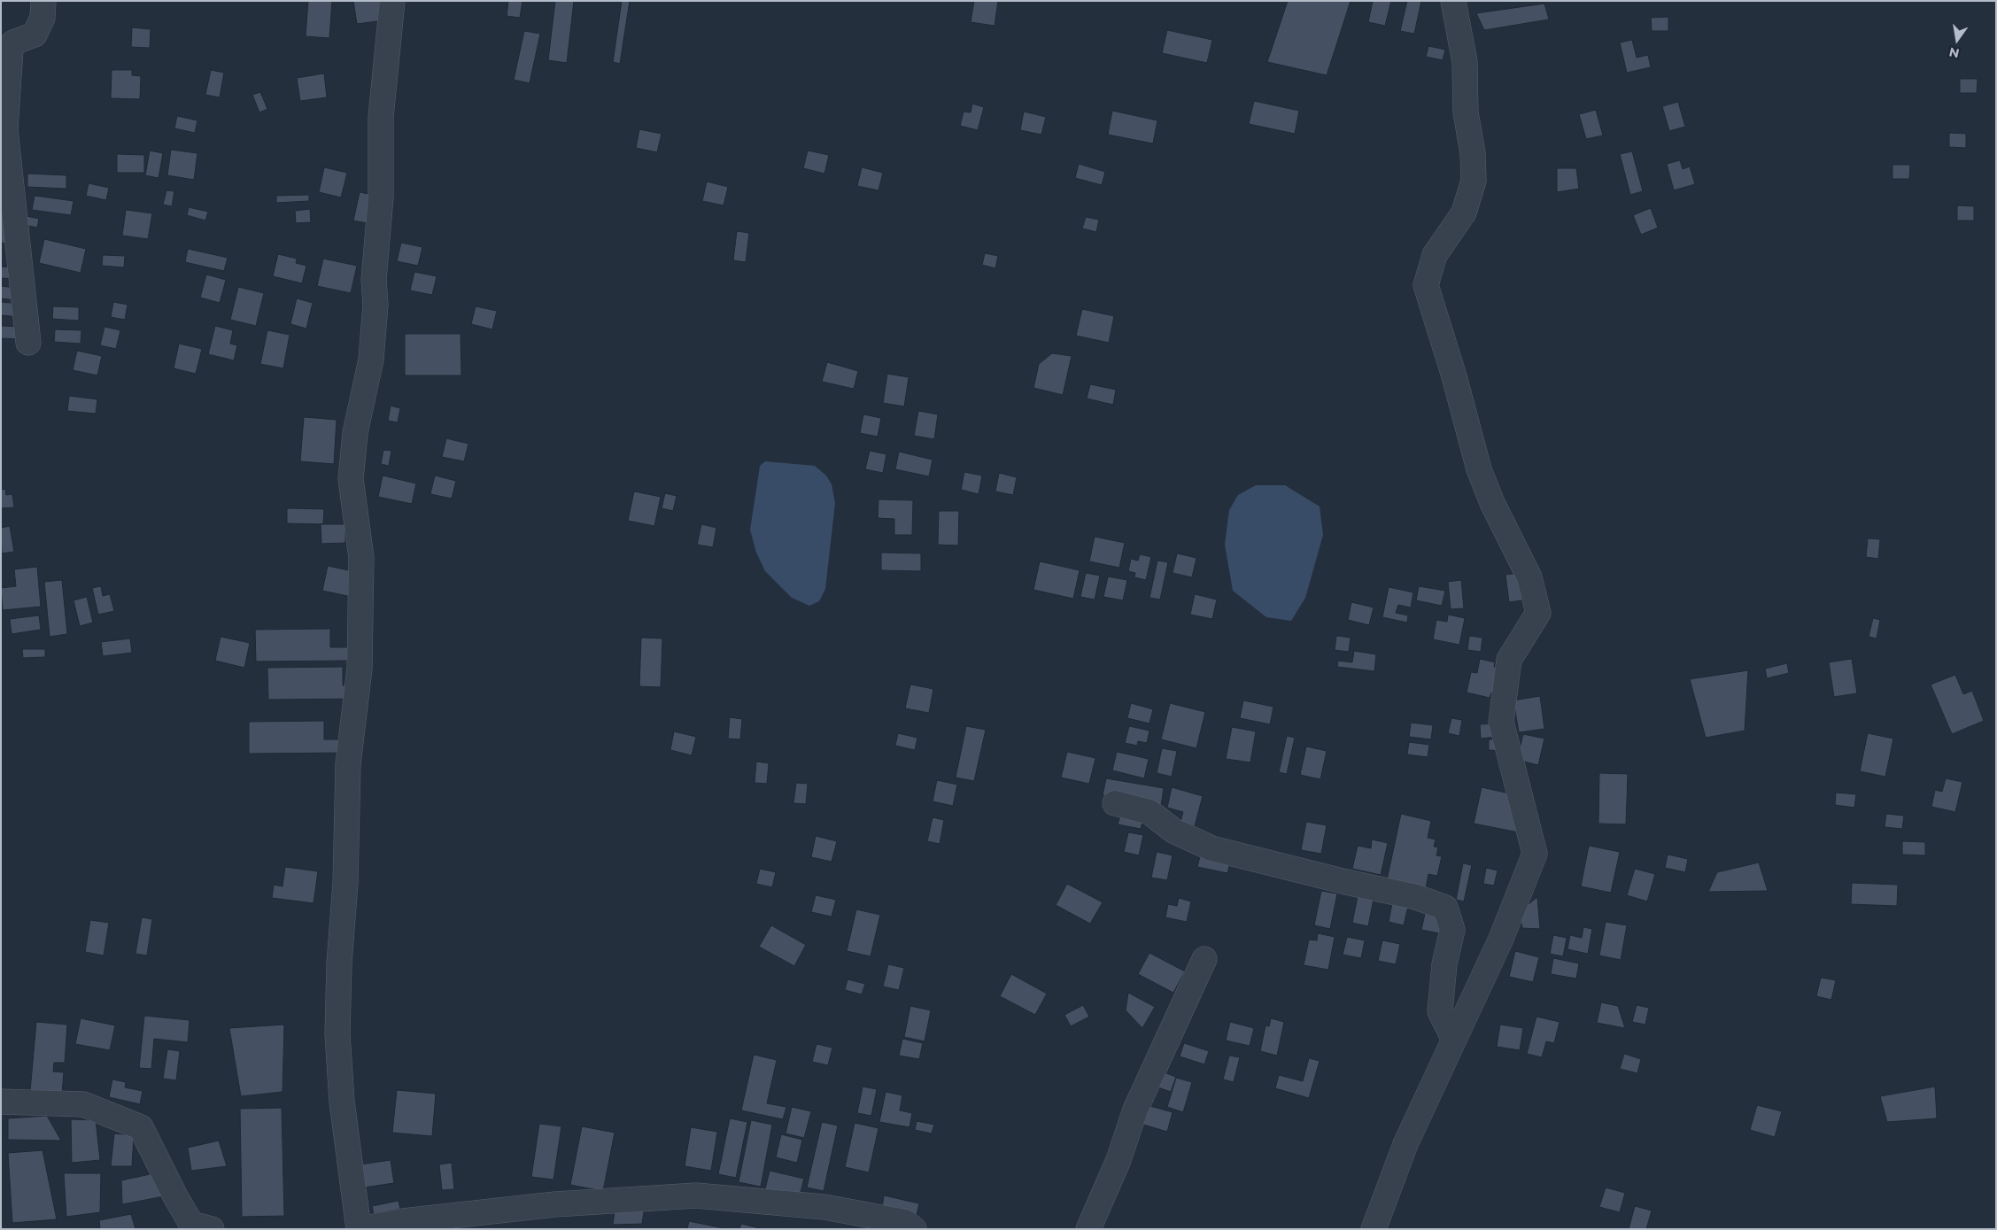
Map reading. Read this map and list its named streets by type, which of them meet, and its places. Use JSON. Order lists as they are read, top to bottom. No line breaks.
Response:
{"north":"bottom"}
